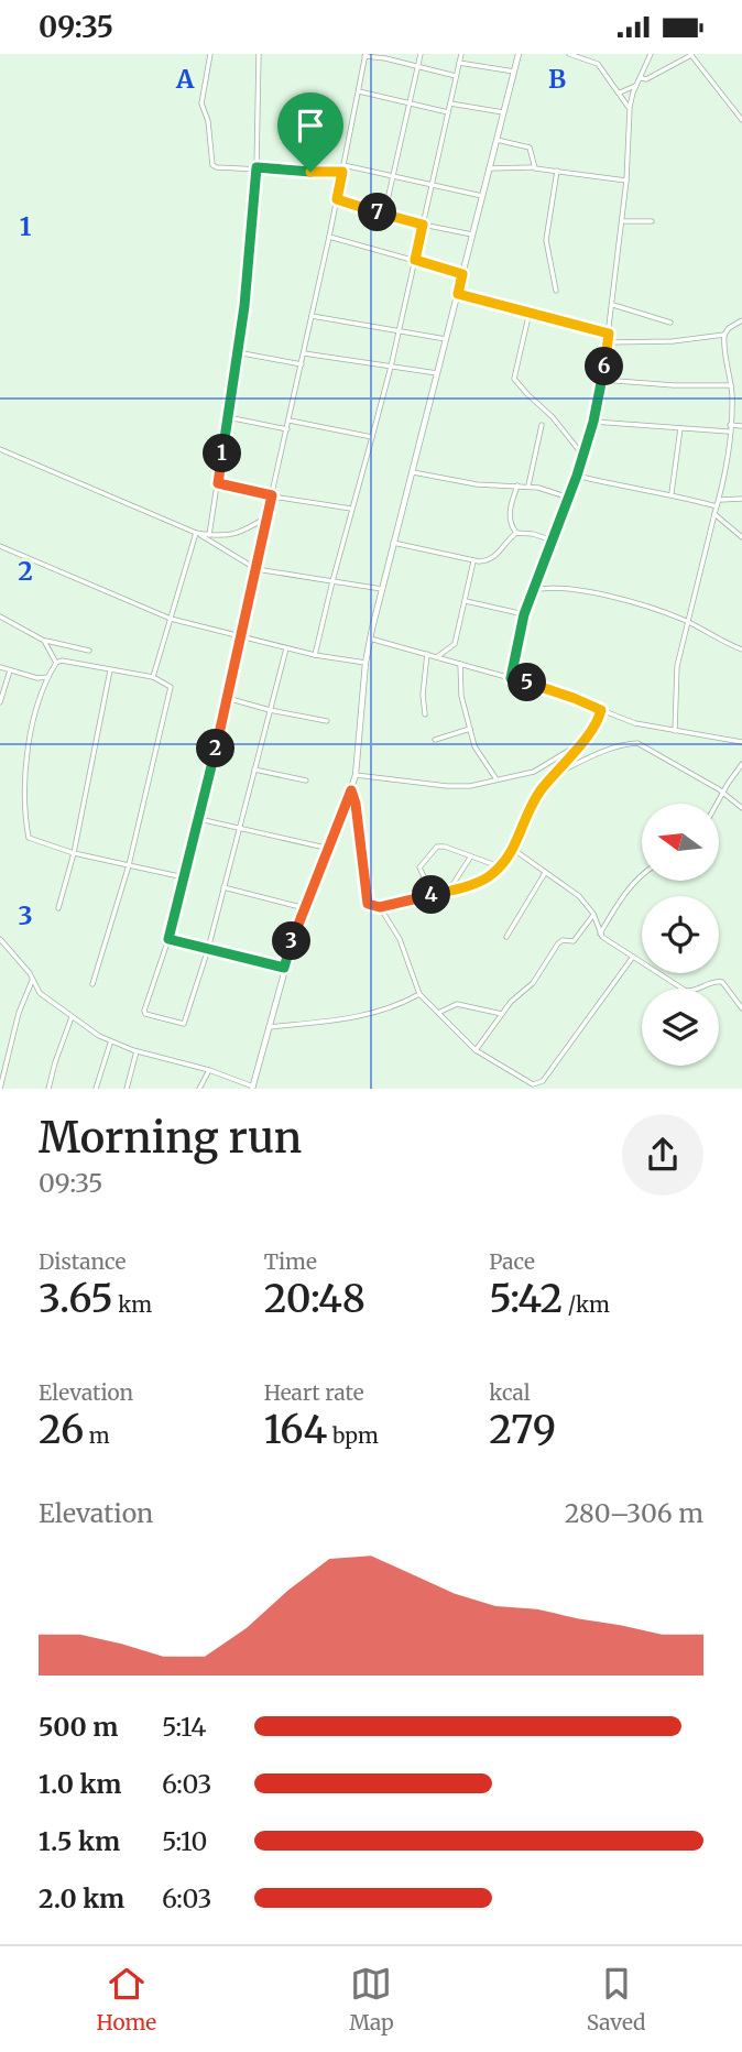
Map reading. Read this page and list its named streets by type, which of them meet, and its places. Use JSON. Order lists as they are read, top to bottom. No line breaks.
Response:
{"north":"left","page":{"status":"09:35","pins":["7","6","1","5","2","4","3"],"heading":["Morning run","09:35"],"stats":[["Distance","3.65 km"],["Time","20:48"],["Pace","5:42 /km"],["Elevation","26 m"],["Heart rate","164 bpm"],["kcal","279"]],"chart":["Elevation","280–306 m"],"list":[{"name":"500 m","note":"5:14"},{"name":"1.0 km","note":"6:03"},{"name":"1.5 km","note":"5:10"},{"name":"2.0 km","note":"6:03"}],"tabs":["Home","Map","Saved"]},"grid":{"columns":["A","B"],"rows":["1","2","3"]}}
